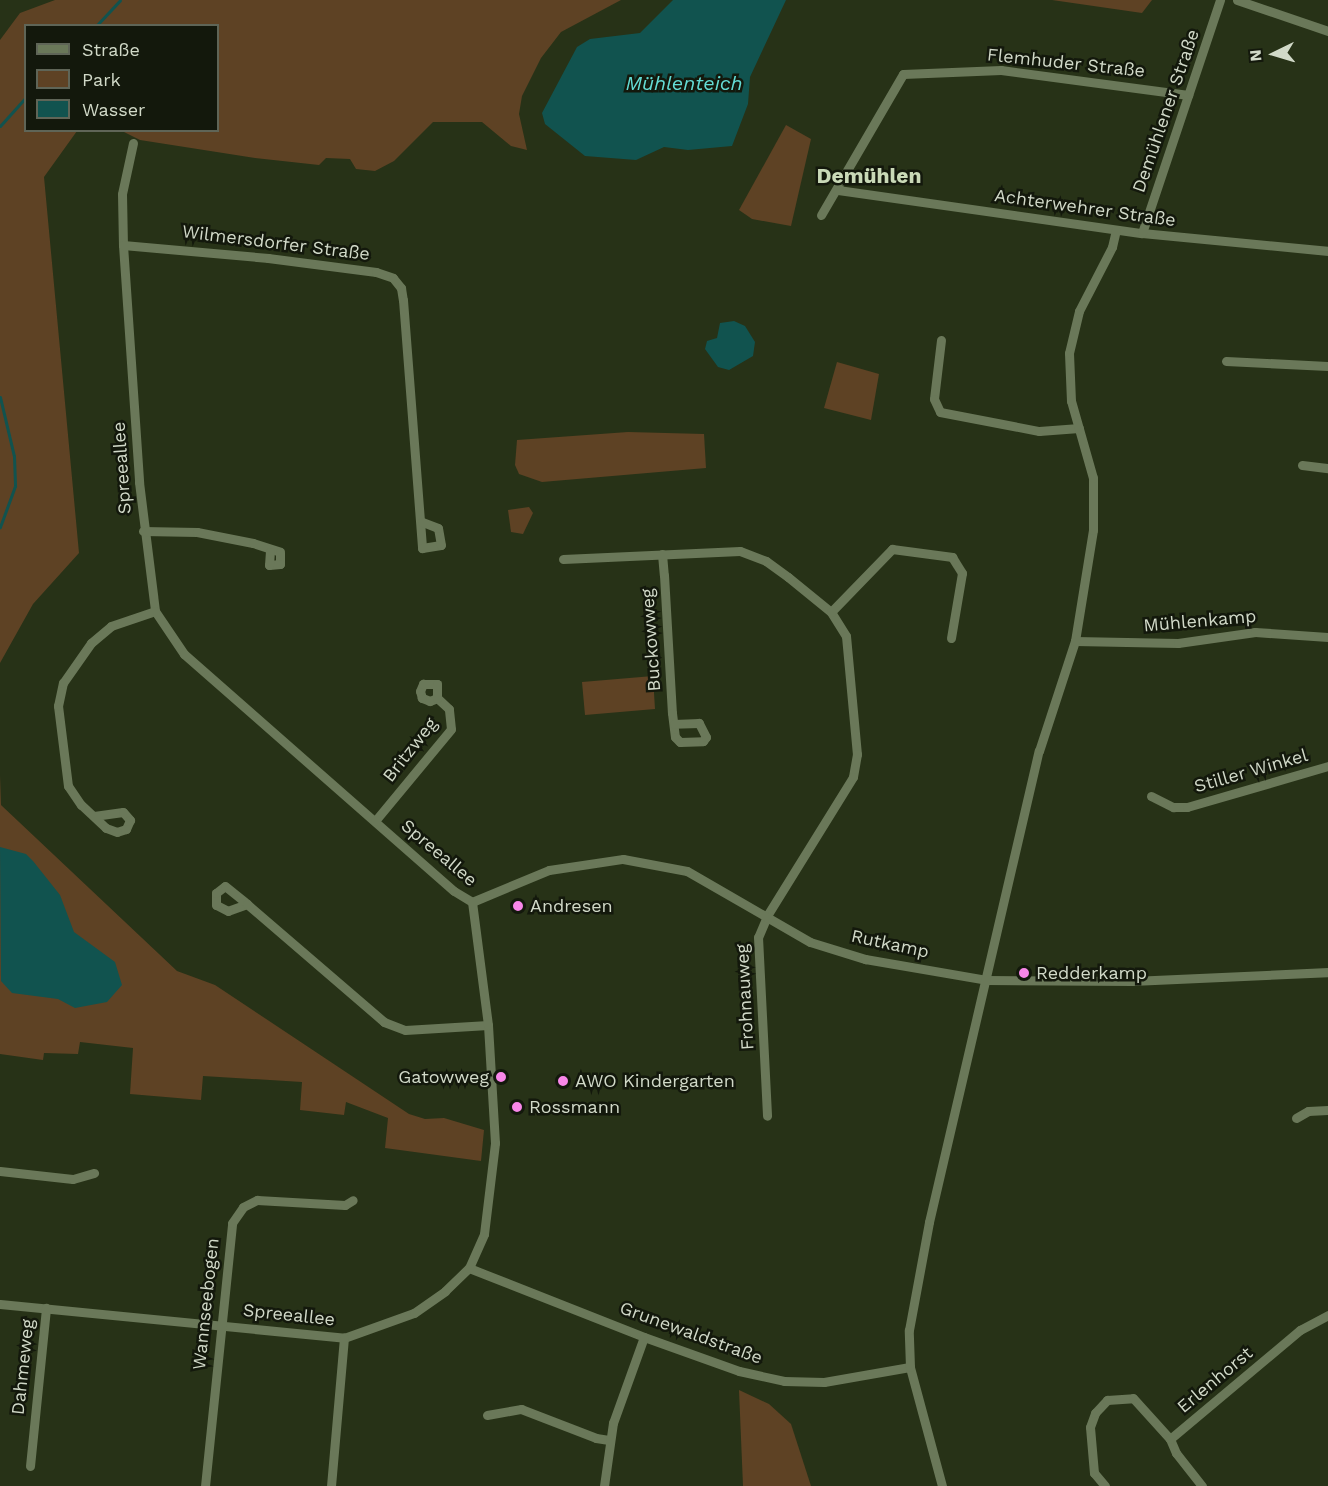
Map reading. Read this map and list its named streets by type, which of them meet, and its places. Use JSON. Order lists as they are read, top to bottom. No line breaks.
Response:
{"streets":{"street":["Flemhuder Straße","Demühlener Straße","Achterwehrer Straße","Wilmersdorfer Straße","Spreeallee","Mühlenkamp","Buckowweg","Britzweg","Stiller Winkel","Rutkamp","Frohnauweg","Wannseebogen","Grunewaldstraße","Dahmeweg","Erlenhorst"]},"crossings":[["Flemhuder Straße","Demühlener Straße"],["Flemhuder Straße","Achterwehrer Straße"],["Demühlener Straße","Achterwehrer Straße"],["Wilmersdorfer Straße","Spreeallee"],["Spreeallee","Britzweg"],["Spreeallee","Rutkamp"],["Spreeallee","Wannseebogen"],["Spreeallee","Grunewaldstraße"],["Spreeallee","Dahmeweg"],["Rutkamp","Frohnauweg"]],"districts":["Demühlen"],"water":["Mühlenteich"],"places":["Andresen","Redderkamp","Gatowweg","AWO Kindergarten","Rossmann"],"legend":["Straße","Park","Wasser"],"north":"left"}
